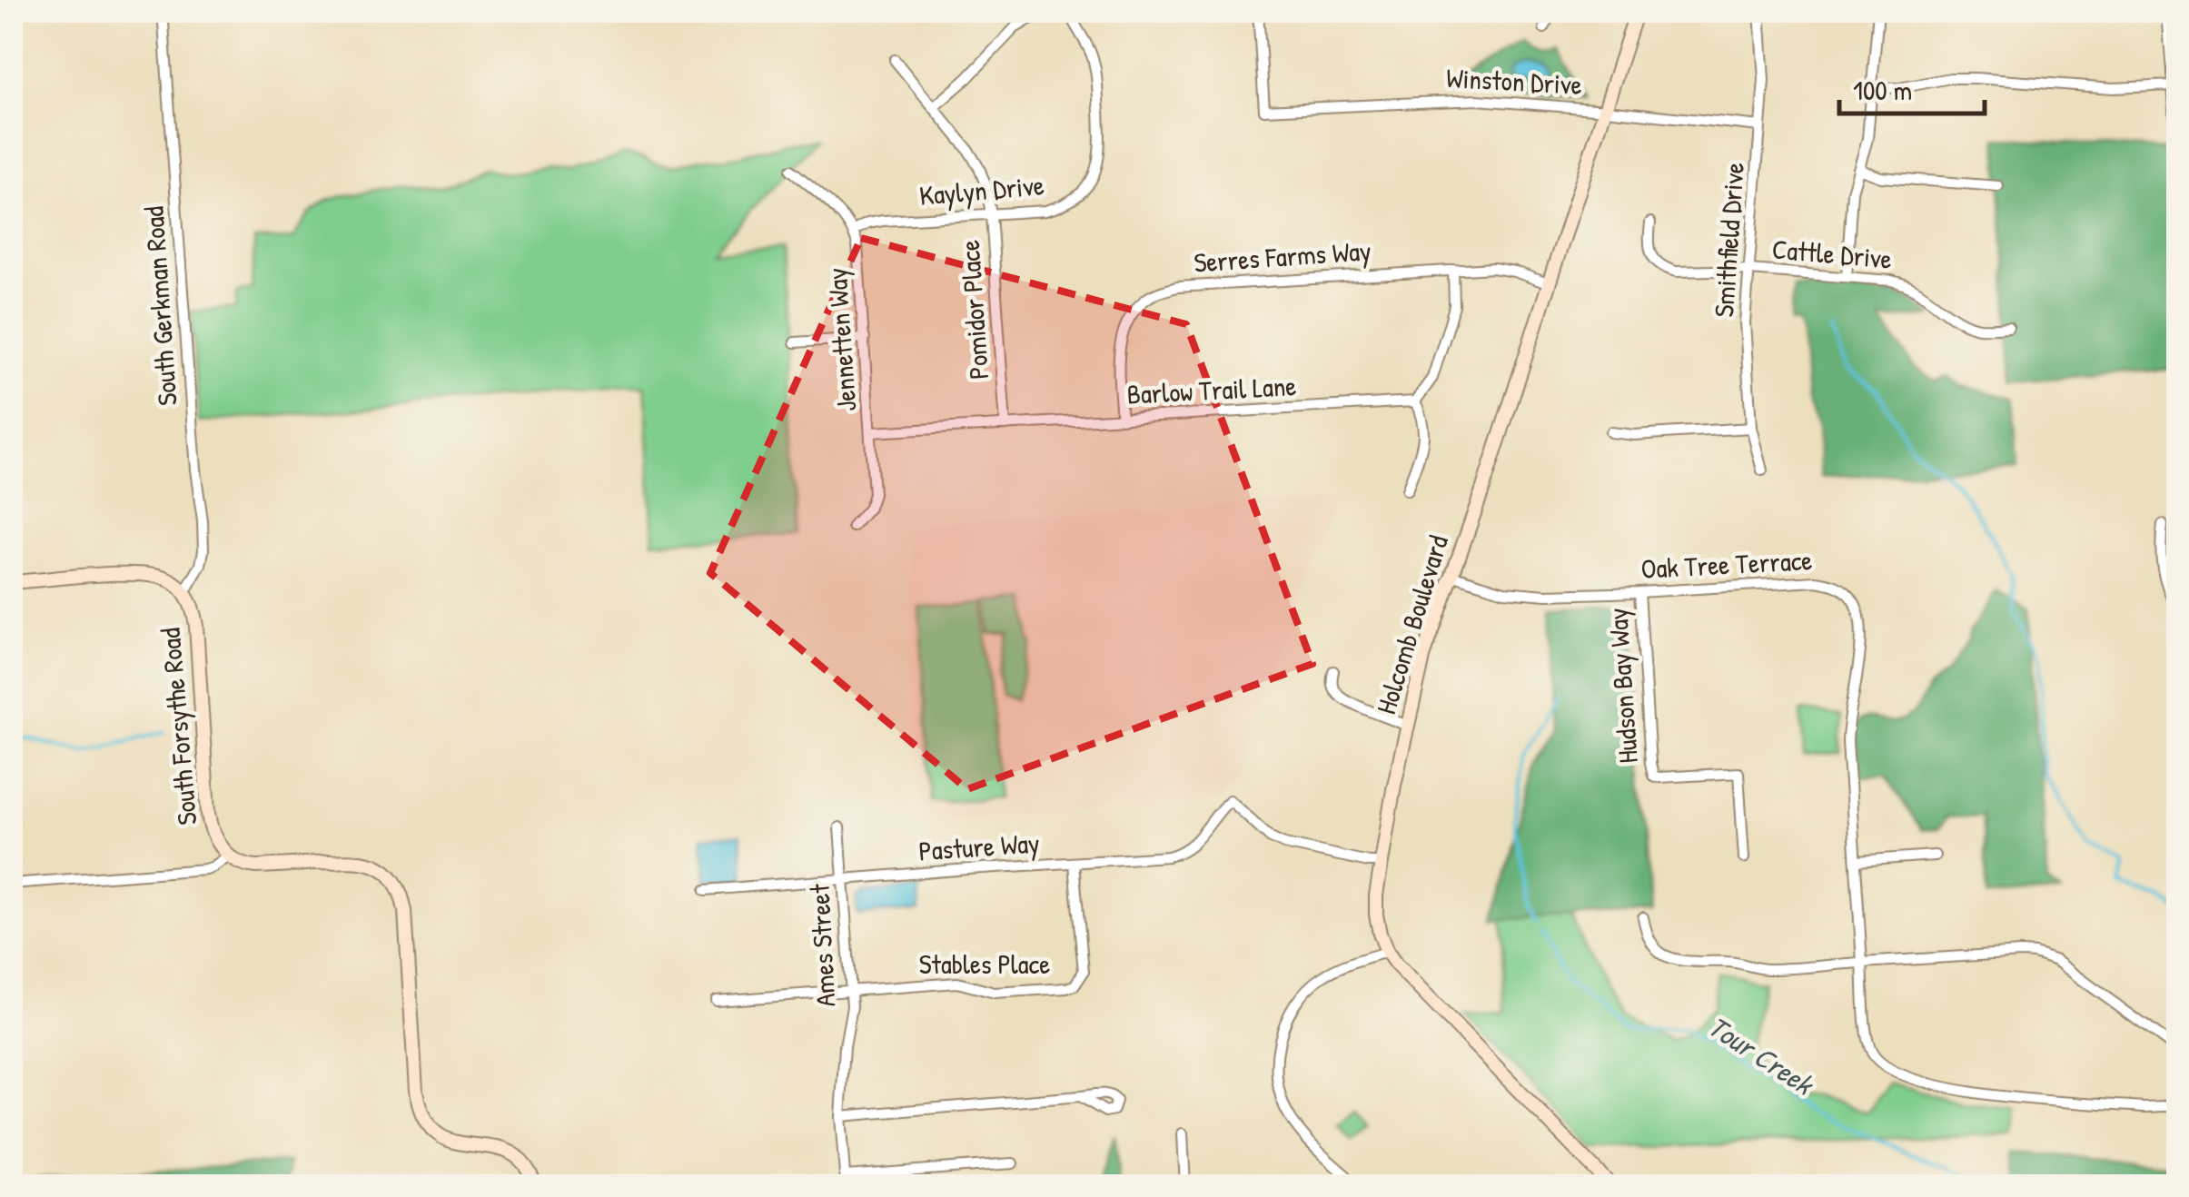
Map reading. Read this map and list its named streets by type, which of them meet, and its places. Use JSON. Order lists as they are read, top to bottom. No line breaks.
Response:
{"streets":{"street":["Winston Drive","Kaylyn Drive","Smithfield Drive","Cattle Drive","Serres Farms Way","South Gerkman Road","Pomidor Place","Jennetten Way","Barlow Trail Lane","Oak Tree Terrace","Holcomb Boulevard","Hudson Bay Way","South Forsythe Road","Pasture Way","Ames Street","Stables Place"]},"crossings":[["Winston Drive","Smithfield Drive"],["Winston Drive","Holcomb Boulevard"],["Kaylyn Drive","Pomidor Place"],["Kaylyn Drive","Jennetten Way"],["Smithfield Drive","Cattle Drive"],["Serres Farms Way","Barlow Trail Lane"],["Serres Farms Way","Holcomb Boulevard"],["South Gerkman Road","South Forsythe Road"],["Pomidor Place","Barlow Trail Lane"],["Jennetten Way","Barlow Trail Lane"],["Oak Tree Terrace","Holcomb Boulevard"],["Oak Tree Terrace","Hudson Bay Way"],["Holcomb Boulevard","Pasture Way"],["Pasture Way","Ames Street"],["Pasture Way","Stables Place"],["Ames Street","Stables Place"]],"water":["Tour Creek"],"scale_bar":"100 m"}
